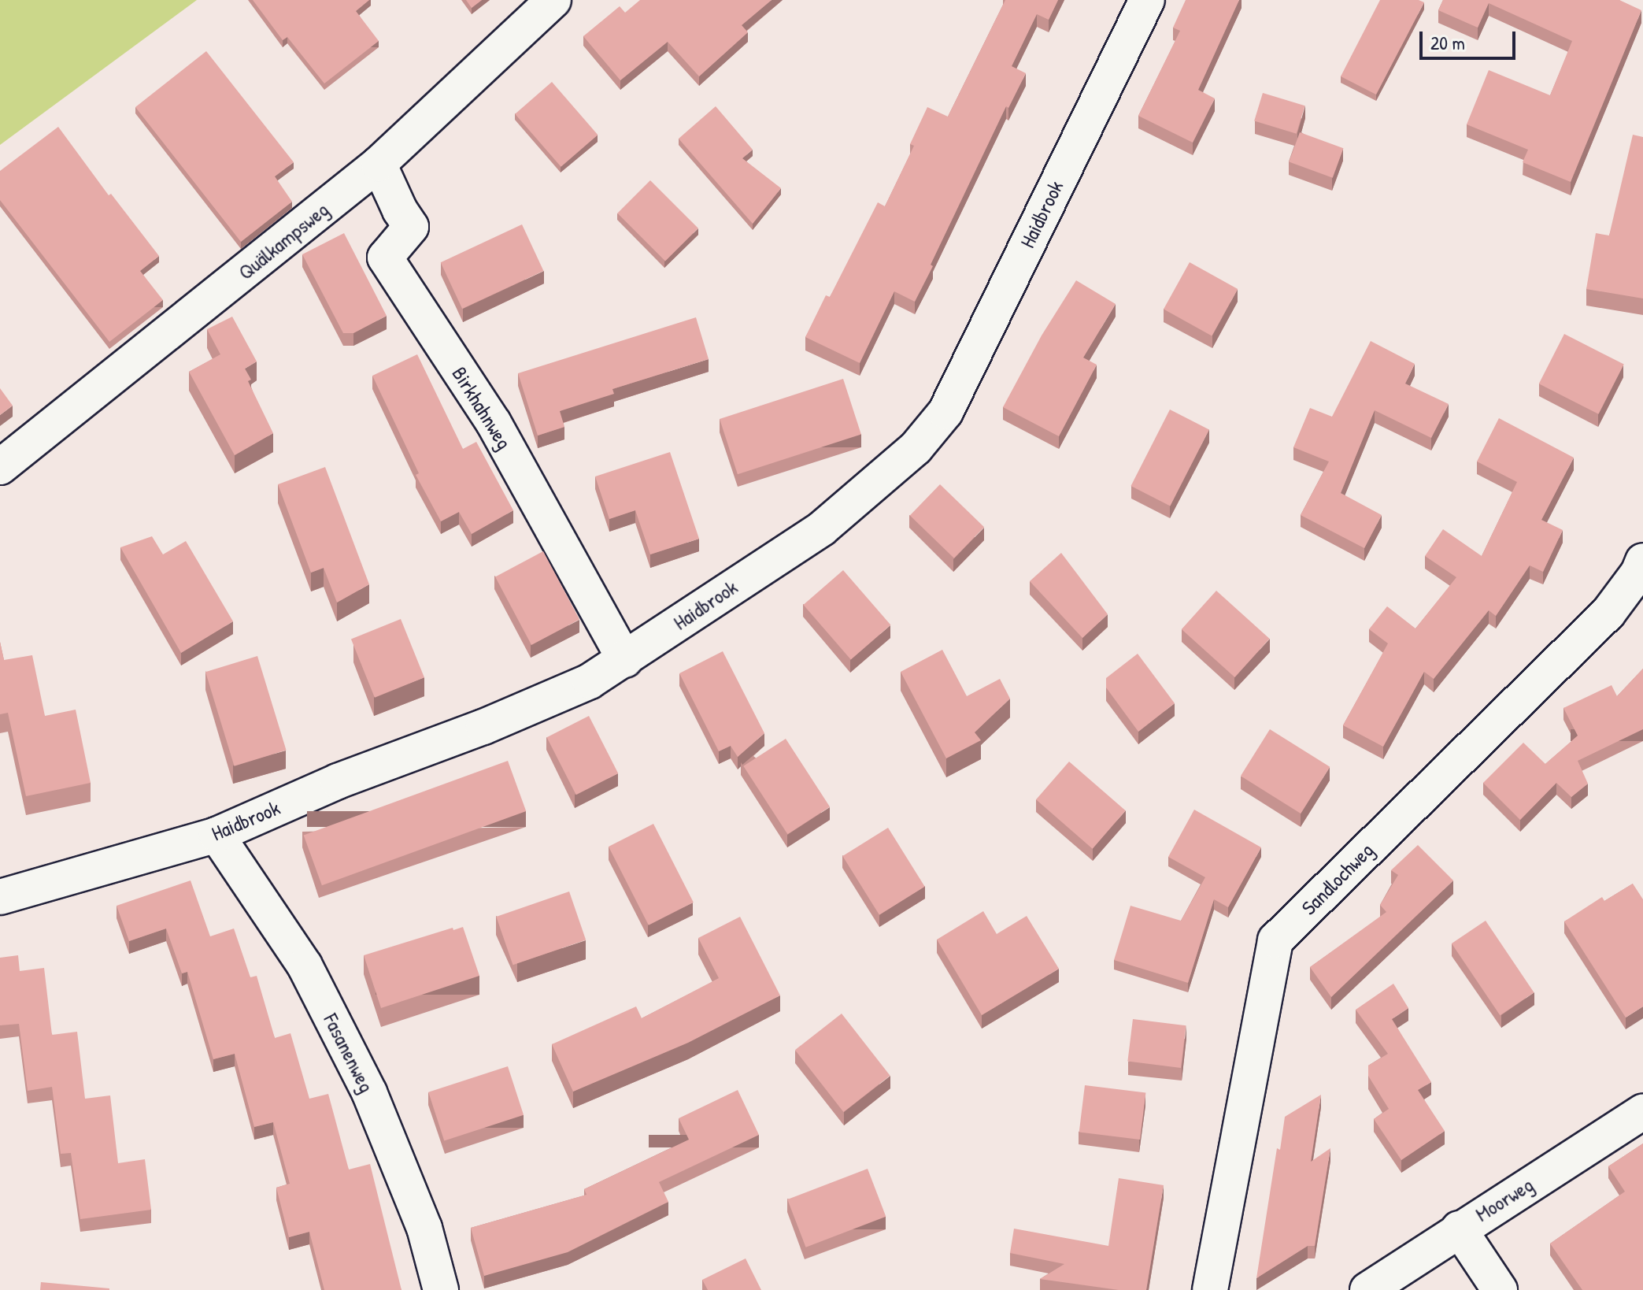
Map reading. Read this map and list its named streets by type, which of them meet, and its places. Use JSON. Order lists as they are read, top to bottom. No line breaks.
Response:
{"streets":{"street":["Haidbrook","Quälkampsweg","Birkhahnweg","Sandlochweg","Fasanenweg","Moorweg"]},"crossings":[["Haidbrook","Birkhahnweg"],["Haidbrook","Fasanenweg"],["Quälkampsweg","Birkhahnweg"]],"scale_bar":"20 m"}
